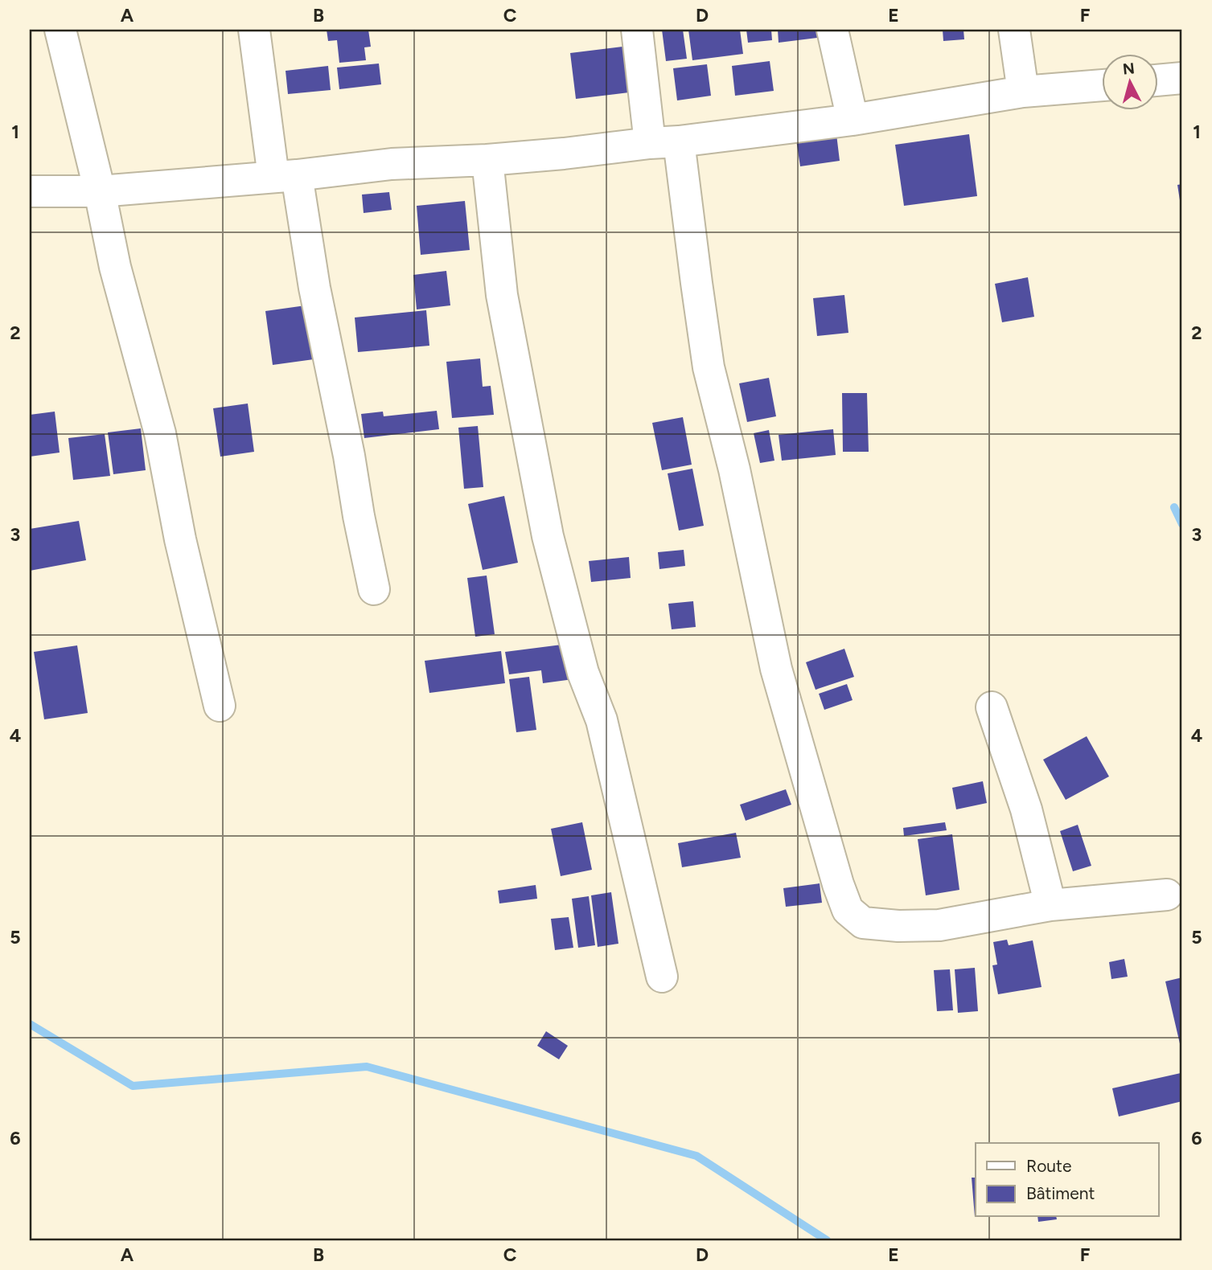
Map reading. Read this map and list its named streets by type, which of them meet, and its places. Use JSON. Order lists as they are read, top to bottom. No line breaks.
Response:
{"legend":["Route","Bâtiment"],"north":"top","grid":{"columns":["A","B","C","D","E","F"],"rows":["1","2","3","4","5","6"]}}
